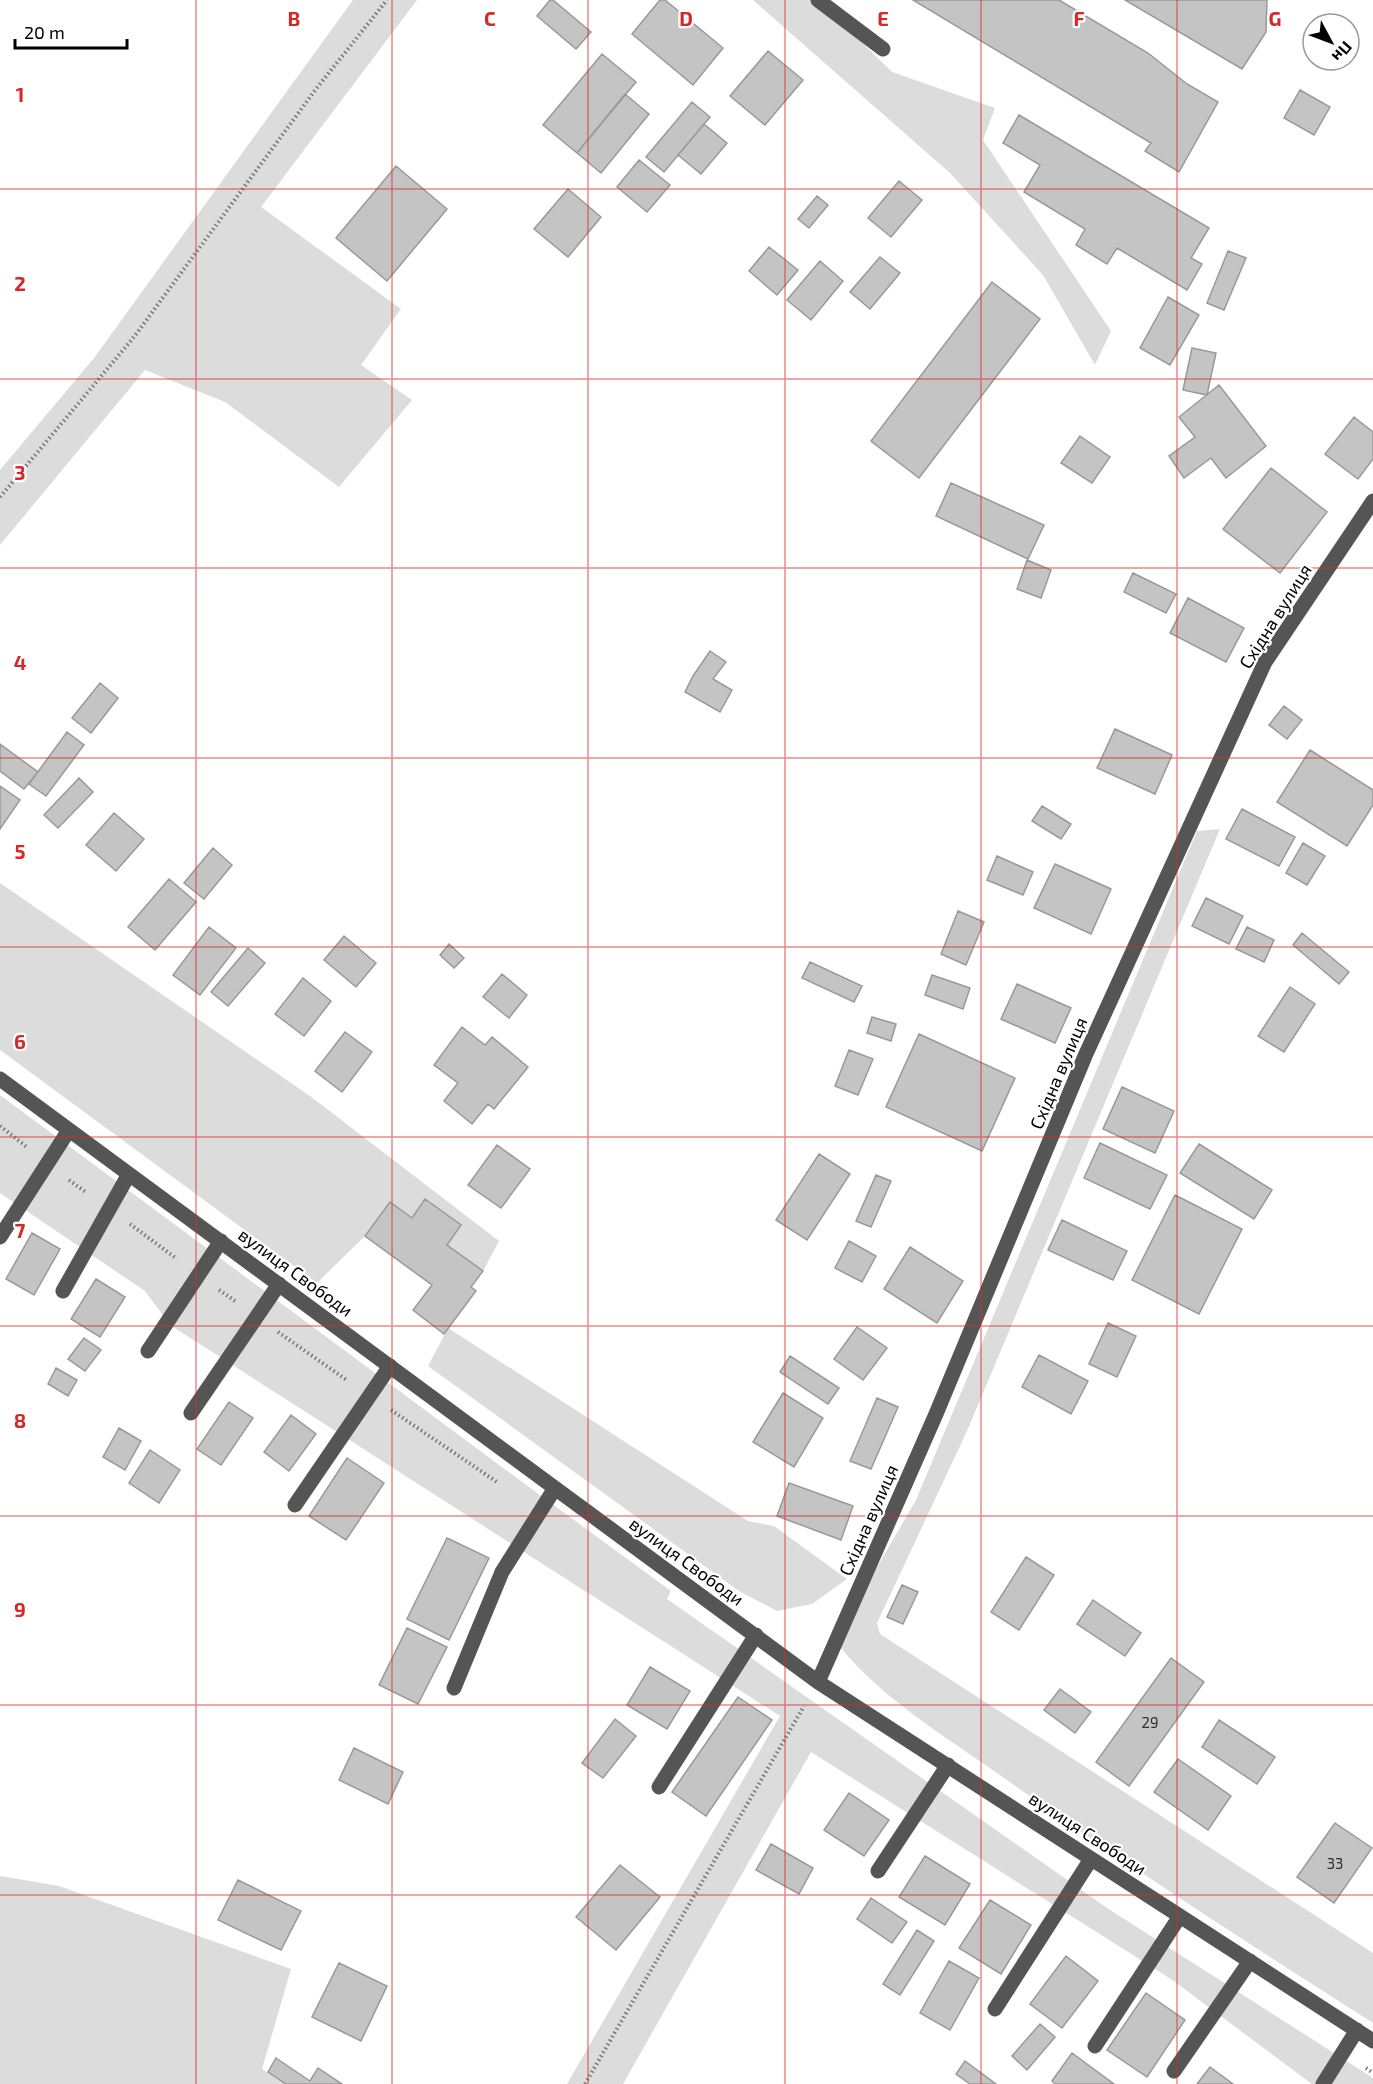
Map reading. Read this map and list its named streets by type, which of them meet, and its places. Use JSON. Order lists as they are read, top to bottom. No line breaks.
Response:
{"streets":{"street":["Східна вулиця","вулиця Свободи"]},"crossings":[["Східна вулиця","вулиця Свободи"]],"house_numbers":["29","33"],"scale_bar":"20 m","north":"bottom right","grid":{"columns":["B","C","D","E","F","G"],"rows":["1","2","3","4","5","6","7","8","9"]}}
